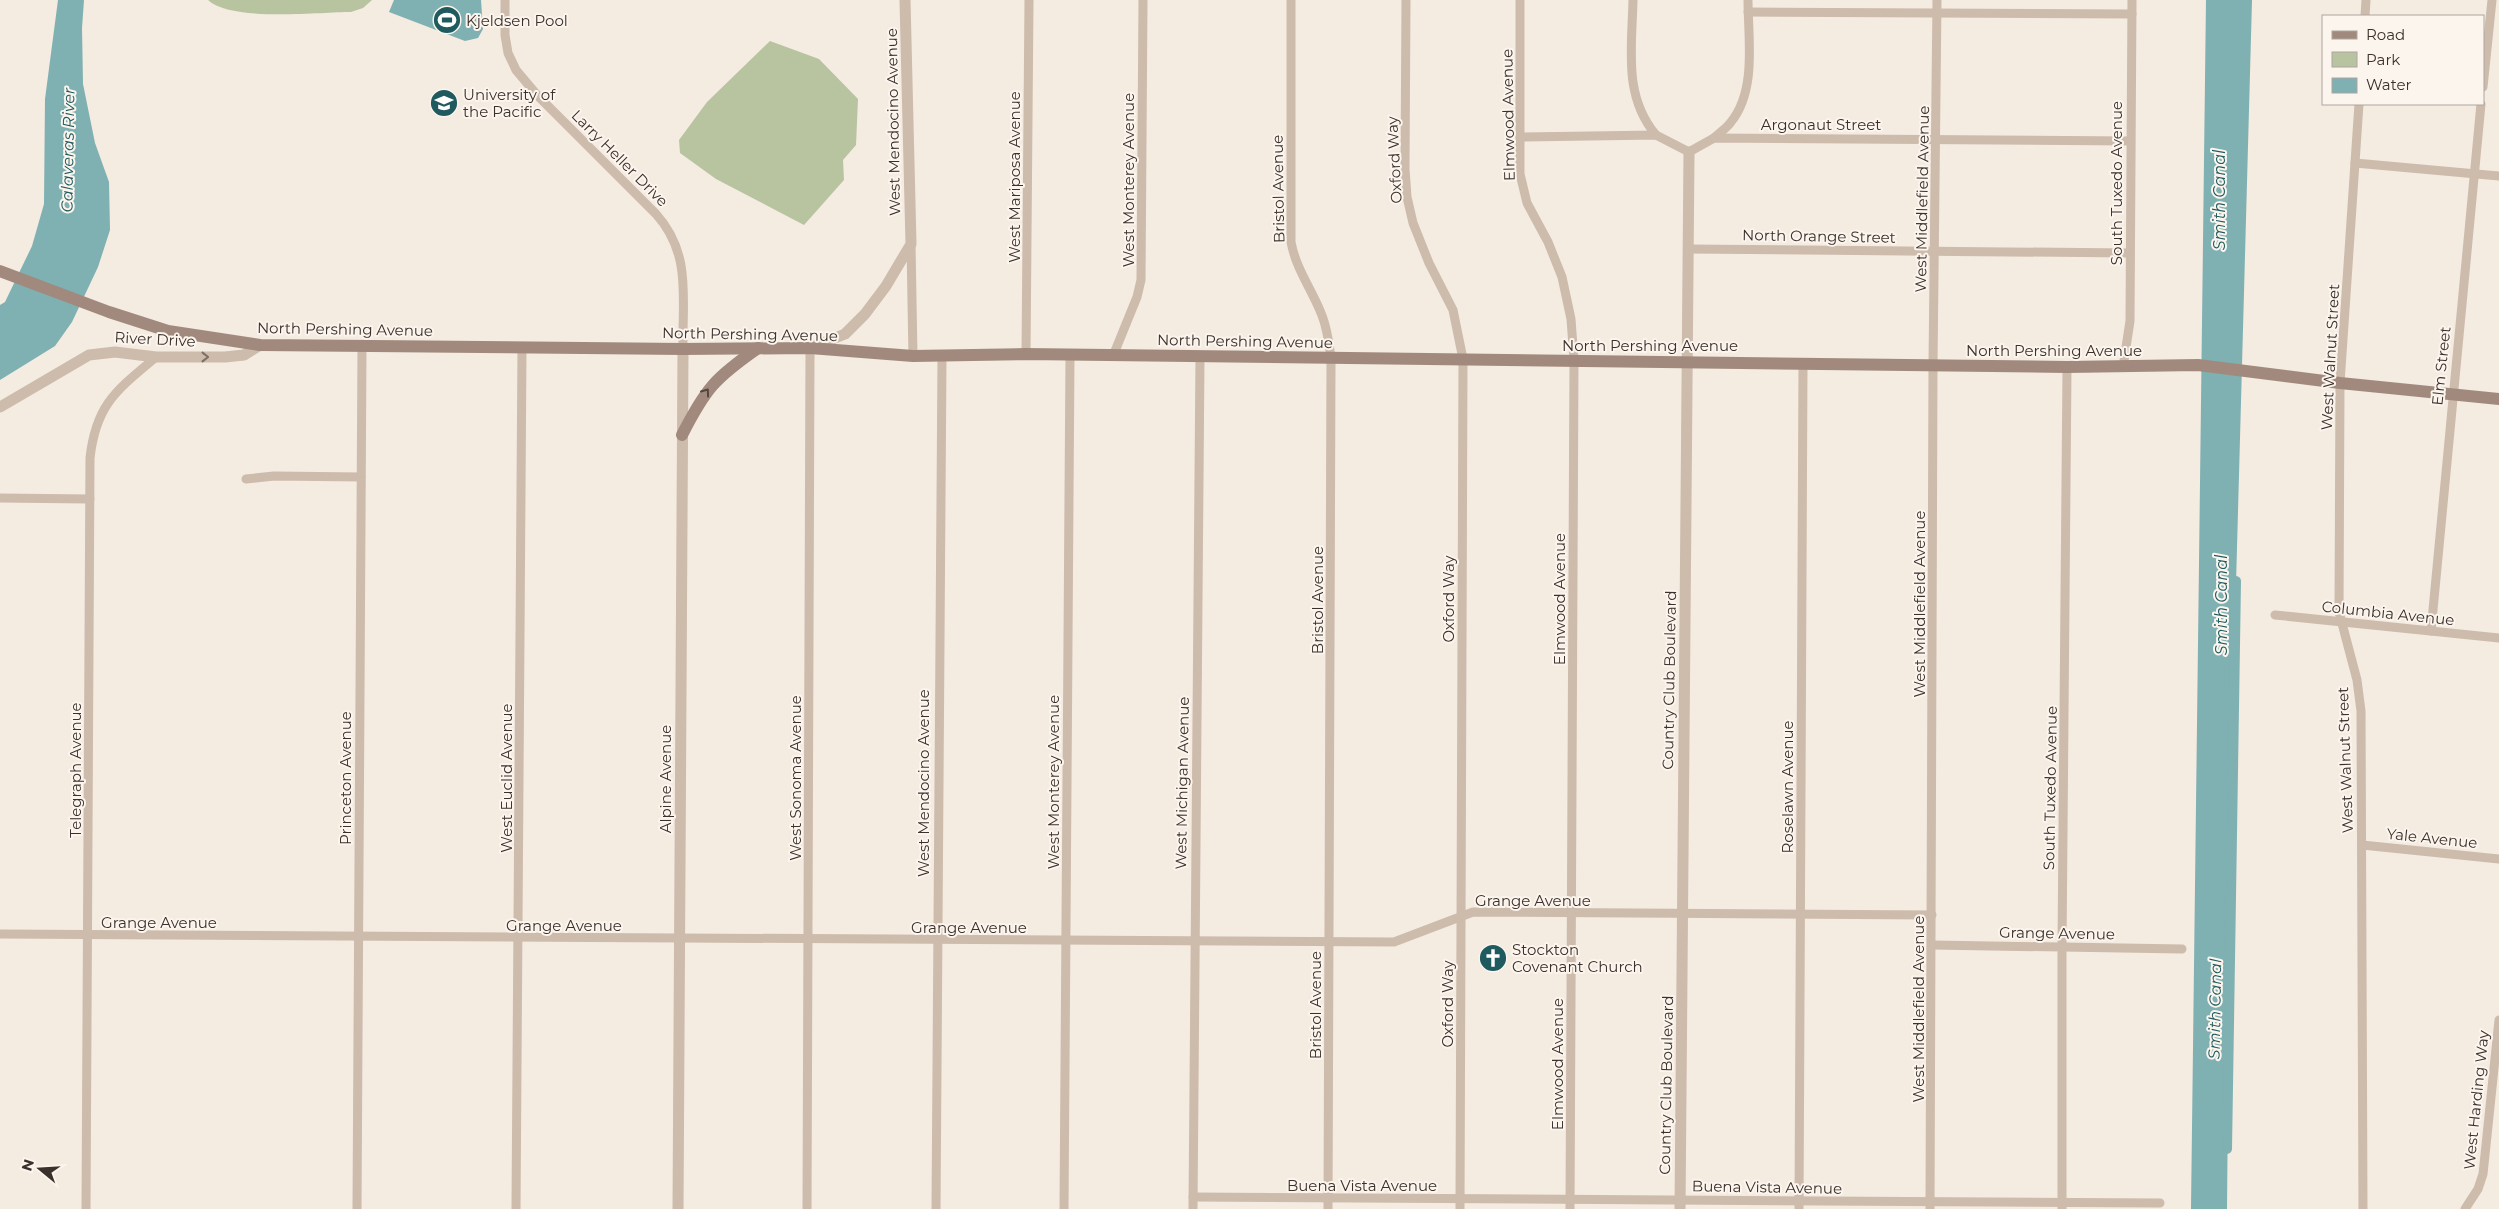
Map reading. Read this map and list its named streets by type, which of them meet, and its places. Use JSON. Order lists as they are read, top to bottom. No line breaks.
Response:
{"streets":{"main road":["North Pershing Avenue"],"street":["Elmwood Avenue","West Mendocino Avenue","Argonaut Street","Larry Heller Drive","Oxford Way","West Mariposa Avenue","West Monterey Avenue","South Tuxedo Avenue","Bristol Avenue","West Middlefield Avenue","North Orange Street","River Drive","West Walnut Street","Elm Street","Columbia Avenue","Country Club Boulevard","Telegraph Avenue","Princeton Avenue","West Euclid Avenue","West Sonoma Avenue","Alpine Avenue","West Michigan Avenue","Roselawn Avenue","Yale Avenue","Grange Avenue","West Harding Way","Buena Vista Avenue"]},"crossings":[["Elmwood Avenue","North Pershing Avenue"],["Elmwood Avenue","Grange Avenue"],["Elmwood Avenue","Buena Vista Avenue"],["West Mendocino Avenue","North Pershing Avenue"],["West Mendocino Avenue","Grange Avenue"],["Argonaut Street","South Tuxedo Avenue"],["Argonaut Street","West Middlefield Avenue"],["Argonaut Street","Country Club Boulevard"],["Larry Heller Drive","North Pershing Avenue"],["Larry Heller Drive","Alpine Avenue"],["Oxford Way","North Pershing Avenue"],["Oxford Way","Grange Avenue"],["Oxford Way","Buena Vista Avenue"],["West Mariposa Avenue","North Pershing Avenue"],["West Monterey Avenue","North Pershing Avenue"],["West Monterey Avenue","Grange Avenue"],["South Tuxedo Avenue","North Orange Street"],["South Tuxedo Avenue","North Pershing Avenue"],["South Tuxedo Avenue","Grange Avenue"],["South Tuxedo Avenue","Buena Vista Avenue"],["Bristol Avenue","North Pershing Avenue"],["Bristol Avenue","Grange Avenue"],["Bristol Avenue","Buena Vista Avenue"],["West Middlefield Avenue","North Orange Street"],["West Middlefield Avenue","North Pershing Avenue"],["West Middlefield Avenue","Grange Avenue"],["West Middlefield Avenue","Buena Vista Avenue"],["North Orange Street","Country Club Boulevard"],["North Pershing Avenue","River Drive"],["North Pershing Avenue","West Walnut Street"],["North Pershing Avenue","Elm Street"],["North Pershing Avenue","Country Club Boulevard"],["North Pershing Avenue","Princeton Avenue"],["North Pershing Avenue","West Euclid Avenue"],["North Pershing Avenue","West Sonoma Avenue"],["North Pershing Avenue","Alpine Avenue"],["North Pershing Avenue","West Michigan Avenue"],["North Pershing Avenue","Roselawn Avenue"],["River Drive","Telegraph Avenue"],["West Walnut Street","Columbia Avenue"],["West Walnut Street","Yale Avenue"],["Elm Street","Columbia Avenue"],["Country Club Boulevard","Grange Avenue"],["Country Club Boulevard","Buena Vista Avenue"],["Telegraph Avenue","Grange Avenue"],["Princeton Avenue","Grange Avenue"],["West Euclid Avenue","Grange Avenue"],["West Sonoma Avenue","Grange Avenue"],["Alpine Avenue","Grange Avenue"],["West Michigan Avenue","Grange Avenue"],["West Michigan Avenue","Buena Vista Avenue"],["Roselawn Avenue","Grange Avenue"],["Roselawn Avenue","Buena Vista Avenue"]],"one_way":["River Drive"],"water":["Calaveras River","Smith Canal"],"places":{"sports":["Kjeldsen Pool"],"school or university":["University of the Pacific"],"church":["Stockton Covenant Church"]},"legend":["Road","Park","Water"],"north":"left"}
